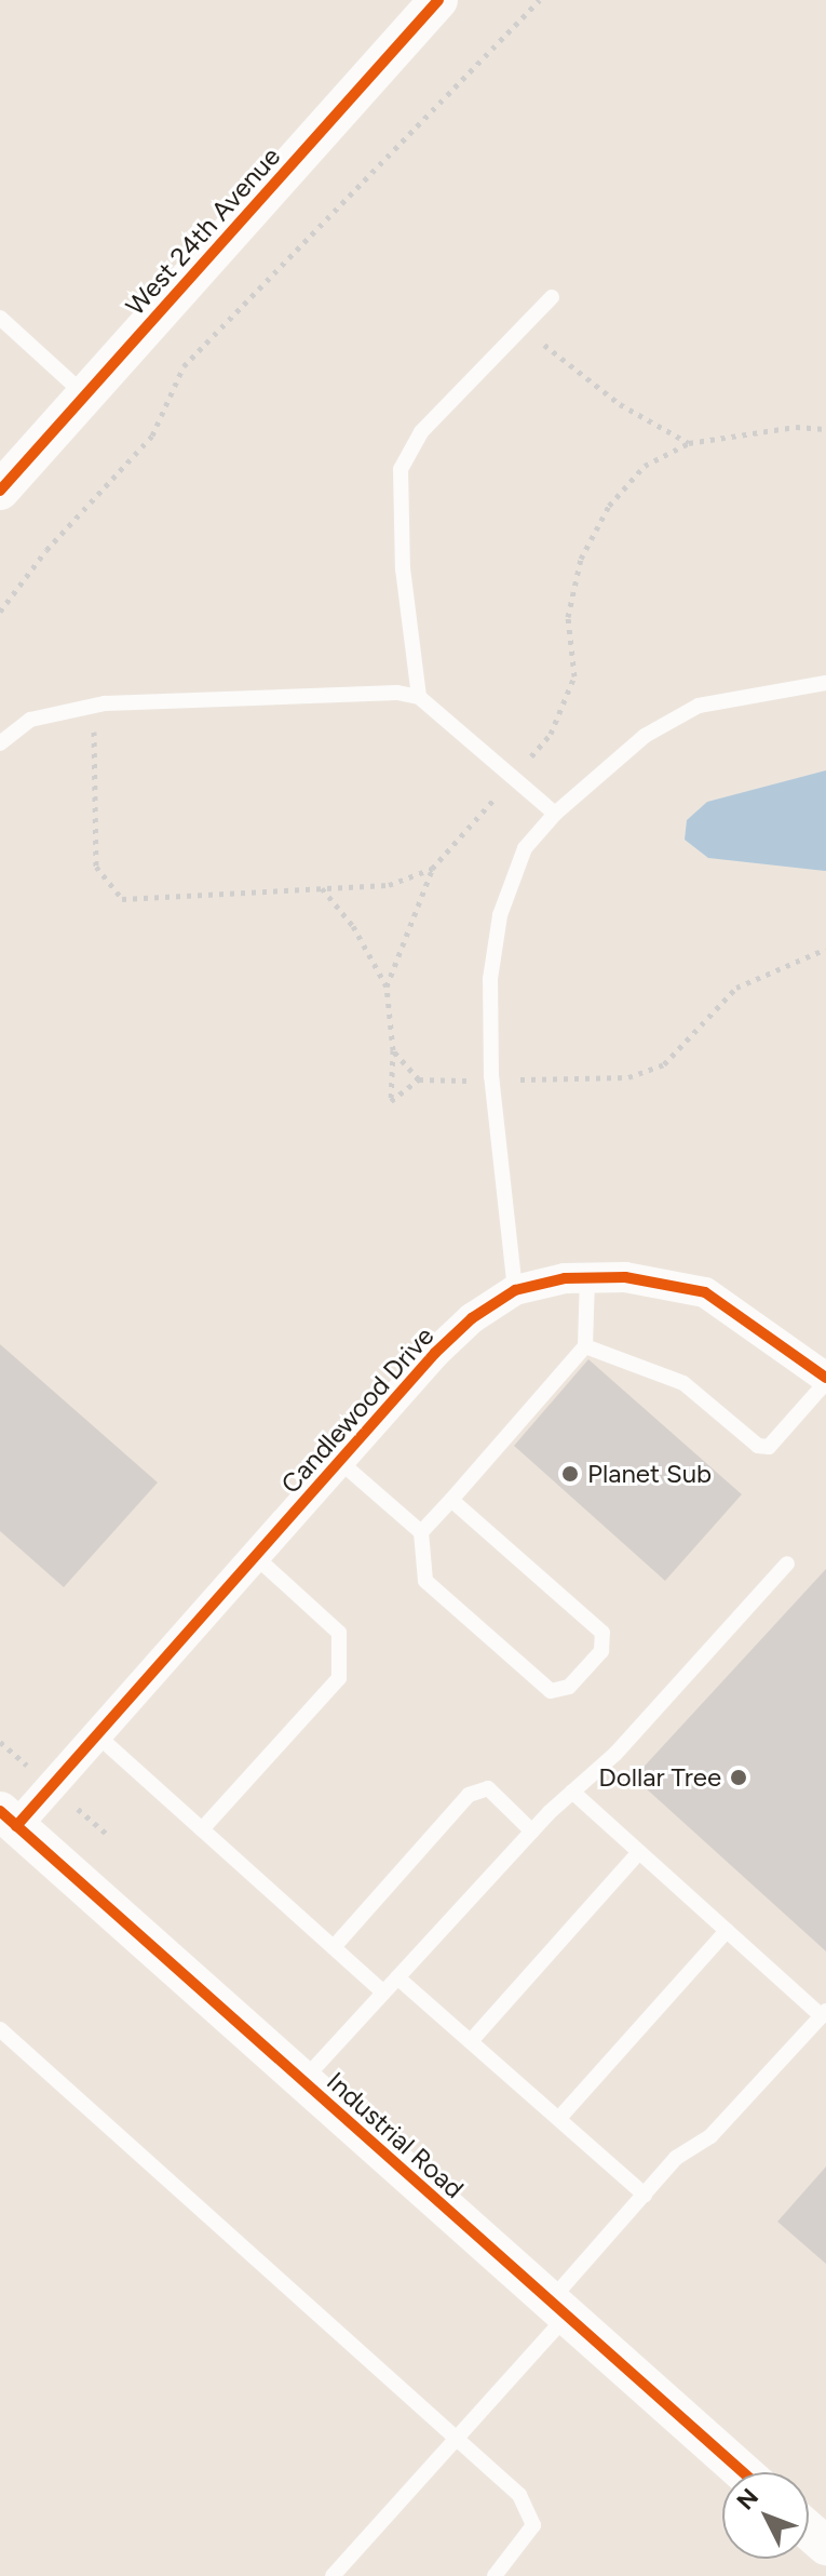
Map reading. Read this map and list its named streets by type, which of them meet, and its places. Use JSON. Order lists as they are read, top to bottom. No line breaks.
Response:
{"streets":{"street":["West 24th Avenue","Candlewood Drive","Industrial Road"]},"crossings":[["Candlewood Drive","Industrial Road"]],"places":["Planet Sub","Dollar Tree"],"north":"top left"}
